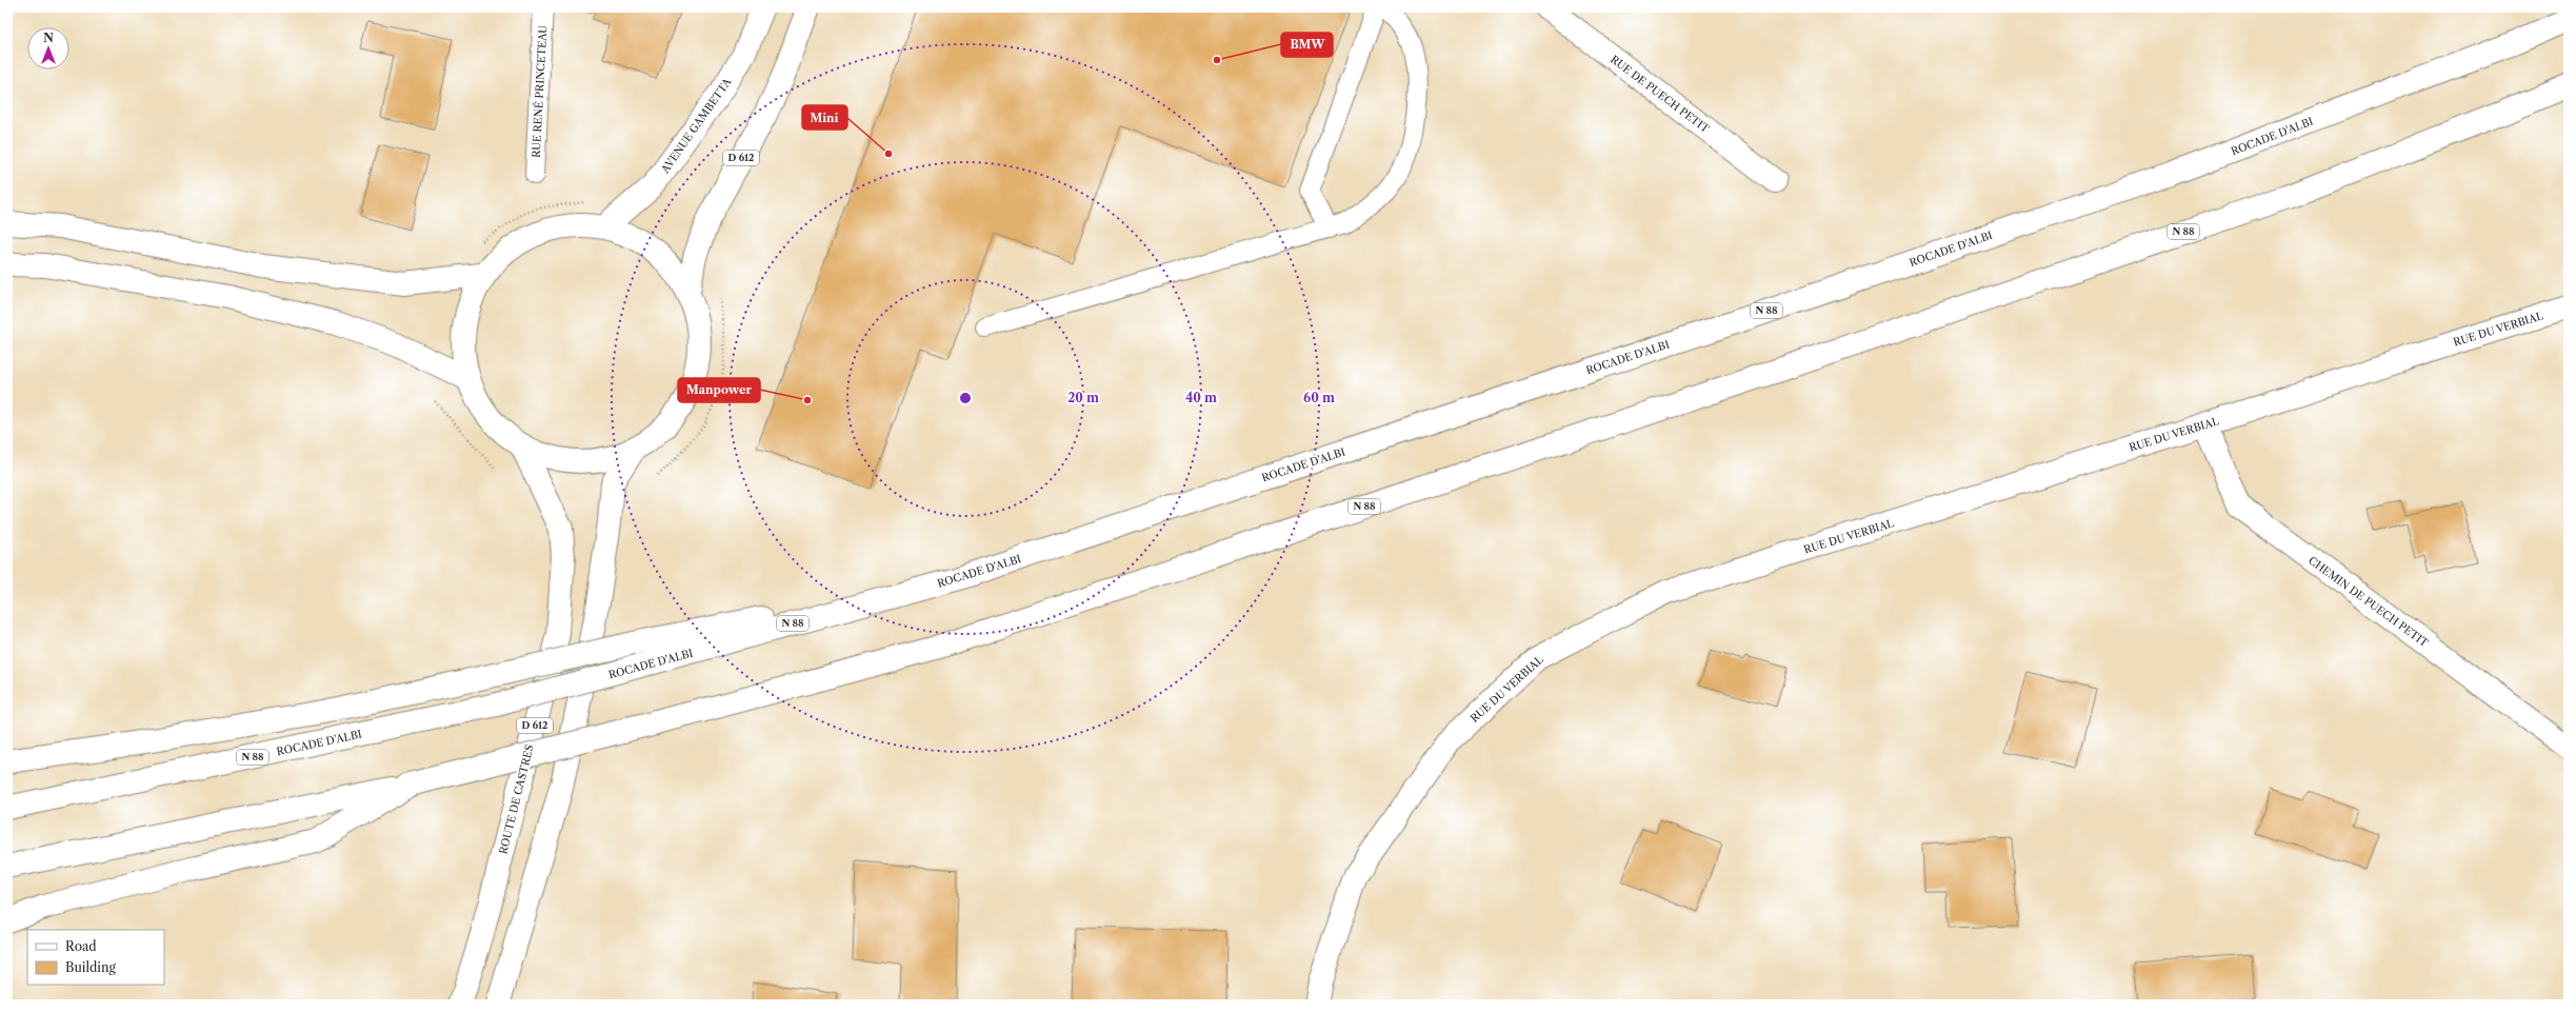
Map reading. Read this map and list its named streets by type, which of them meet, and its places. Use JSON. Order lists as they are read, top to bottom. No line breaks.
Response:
{"streets":{"main road":["RUE DE PUECH PETIT","AVENUE GAMBETTA","ROCADE D'ALBI","D 612","N 88","RUE DU VERBIAL","CHEMIN DE PUECH PETIT","ROUTE DE CASTRES"],"lane":["RUE RENÉ PRINCETEAU"]},"crossings":[["RUE DU VERBIAL","CHEMIN DE PUECH PETIT"]],"places":["BMW","Mini","Manpower"],"legend":["Road","Building"],"north":"top","rings":["20 m","40 m","60 m"]}
